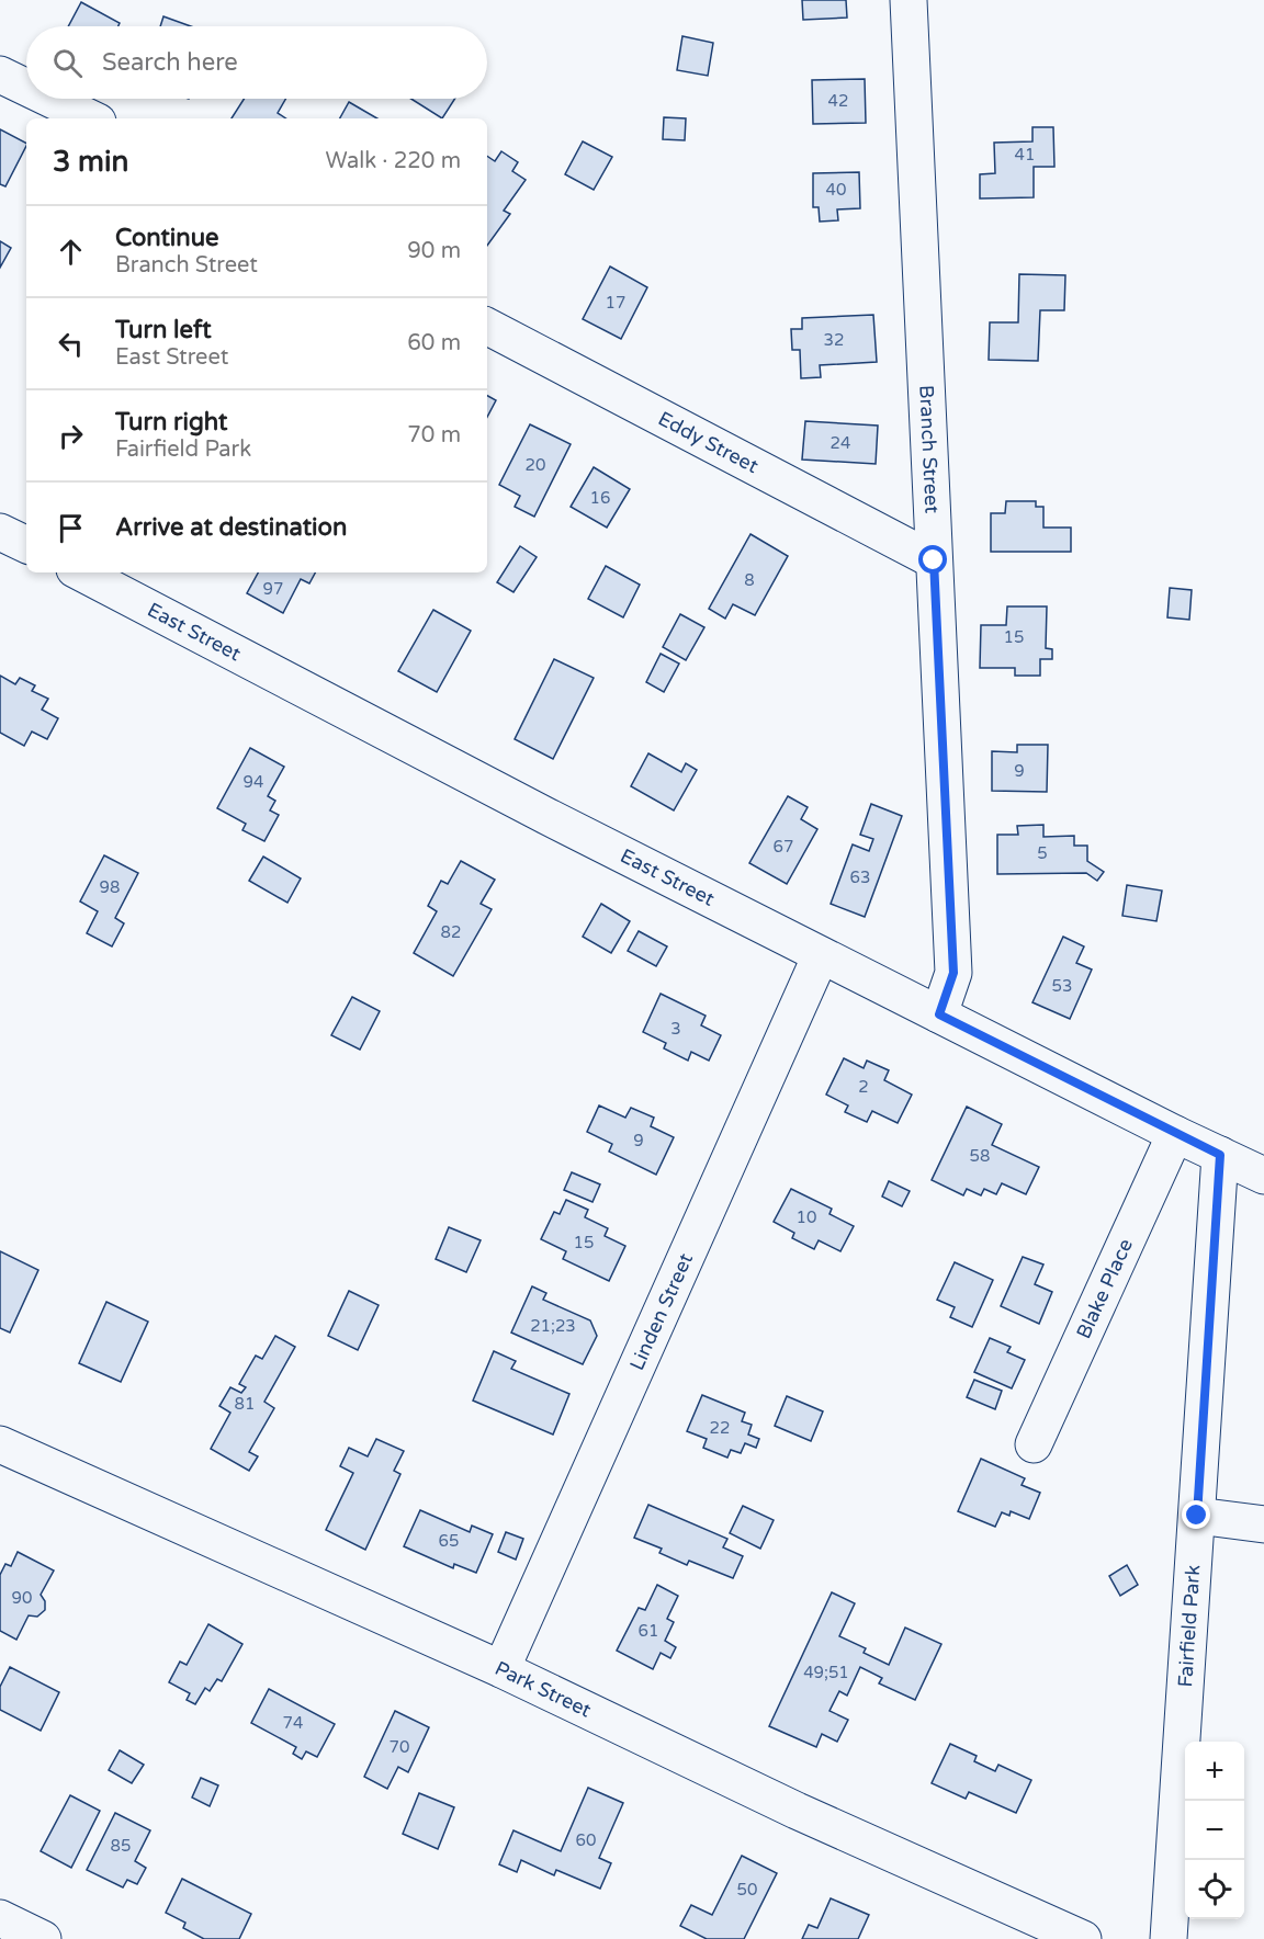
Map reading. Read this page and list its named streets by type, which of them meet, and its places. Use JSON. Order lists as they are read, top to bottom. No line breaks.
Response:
{"streets":{"street":["Eddy Street","Branch Street","East Street","Blake Place","Linden Street","Fairfield Park","Park Street"]},"crossings":[["Eddy Street","Branch Street"],["Branch Street","East Street"],["East Street","Blake Place"],["East Street","Linden Street"],["East Street","Fairfield Park"],["Linden Street","Park Street"]],"house_numbers":["42","41","40","17","32","24","20","16","8","97","15","9","94","67","5","63","98","82","53","3","2","9","58","10","15","21;23","81","22","65","90","61","49;51","74","70","60","85","50"],"page":{"search":"Search here","heading":["3 min","Walk · 220 m"],"list":[["Continue","Branch Street","90 m"],["Turn left","East Street","60 m"],["Turn right","Fairfield Park","70 m"],"Arrive at destination"],"map_buttons":["+","−"]}}
